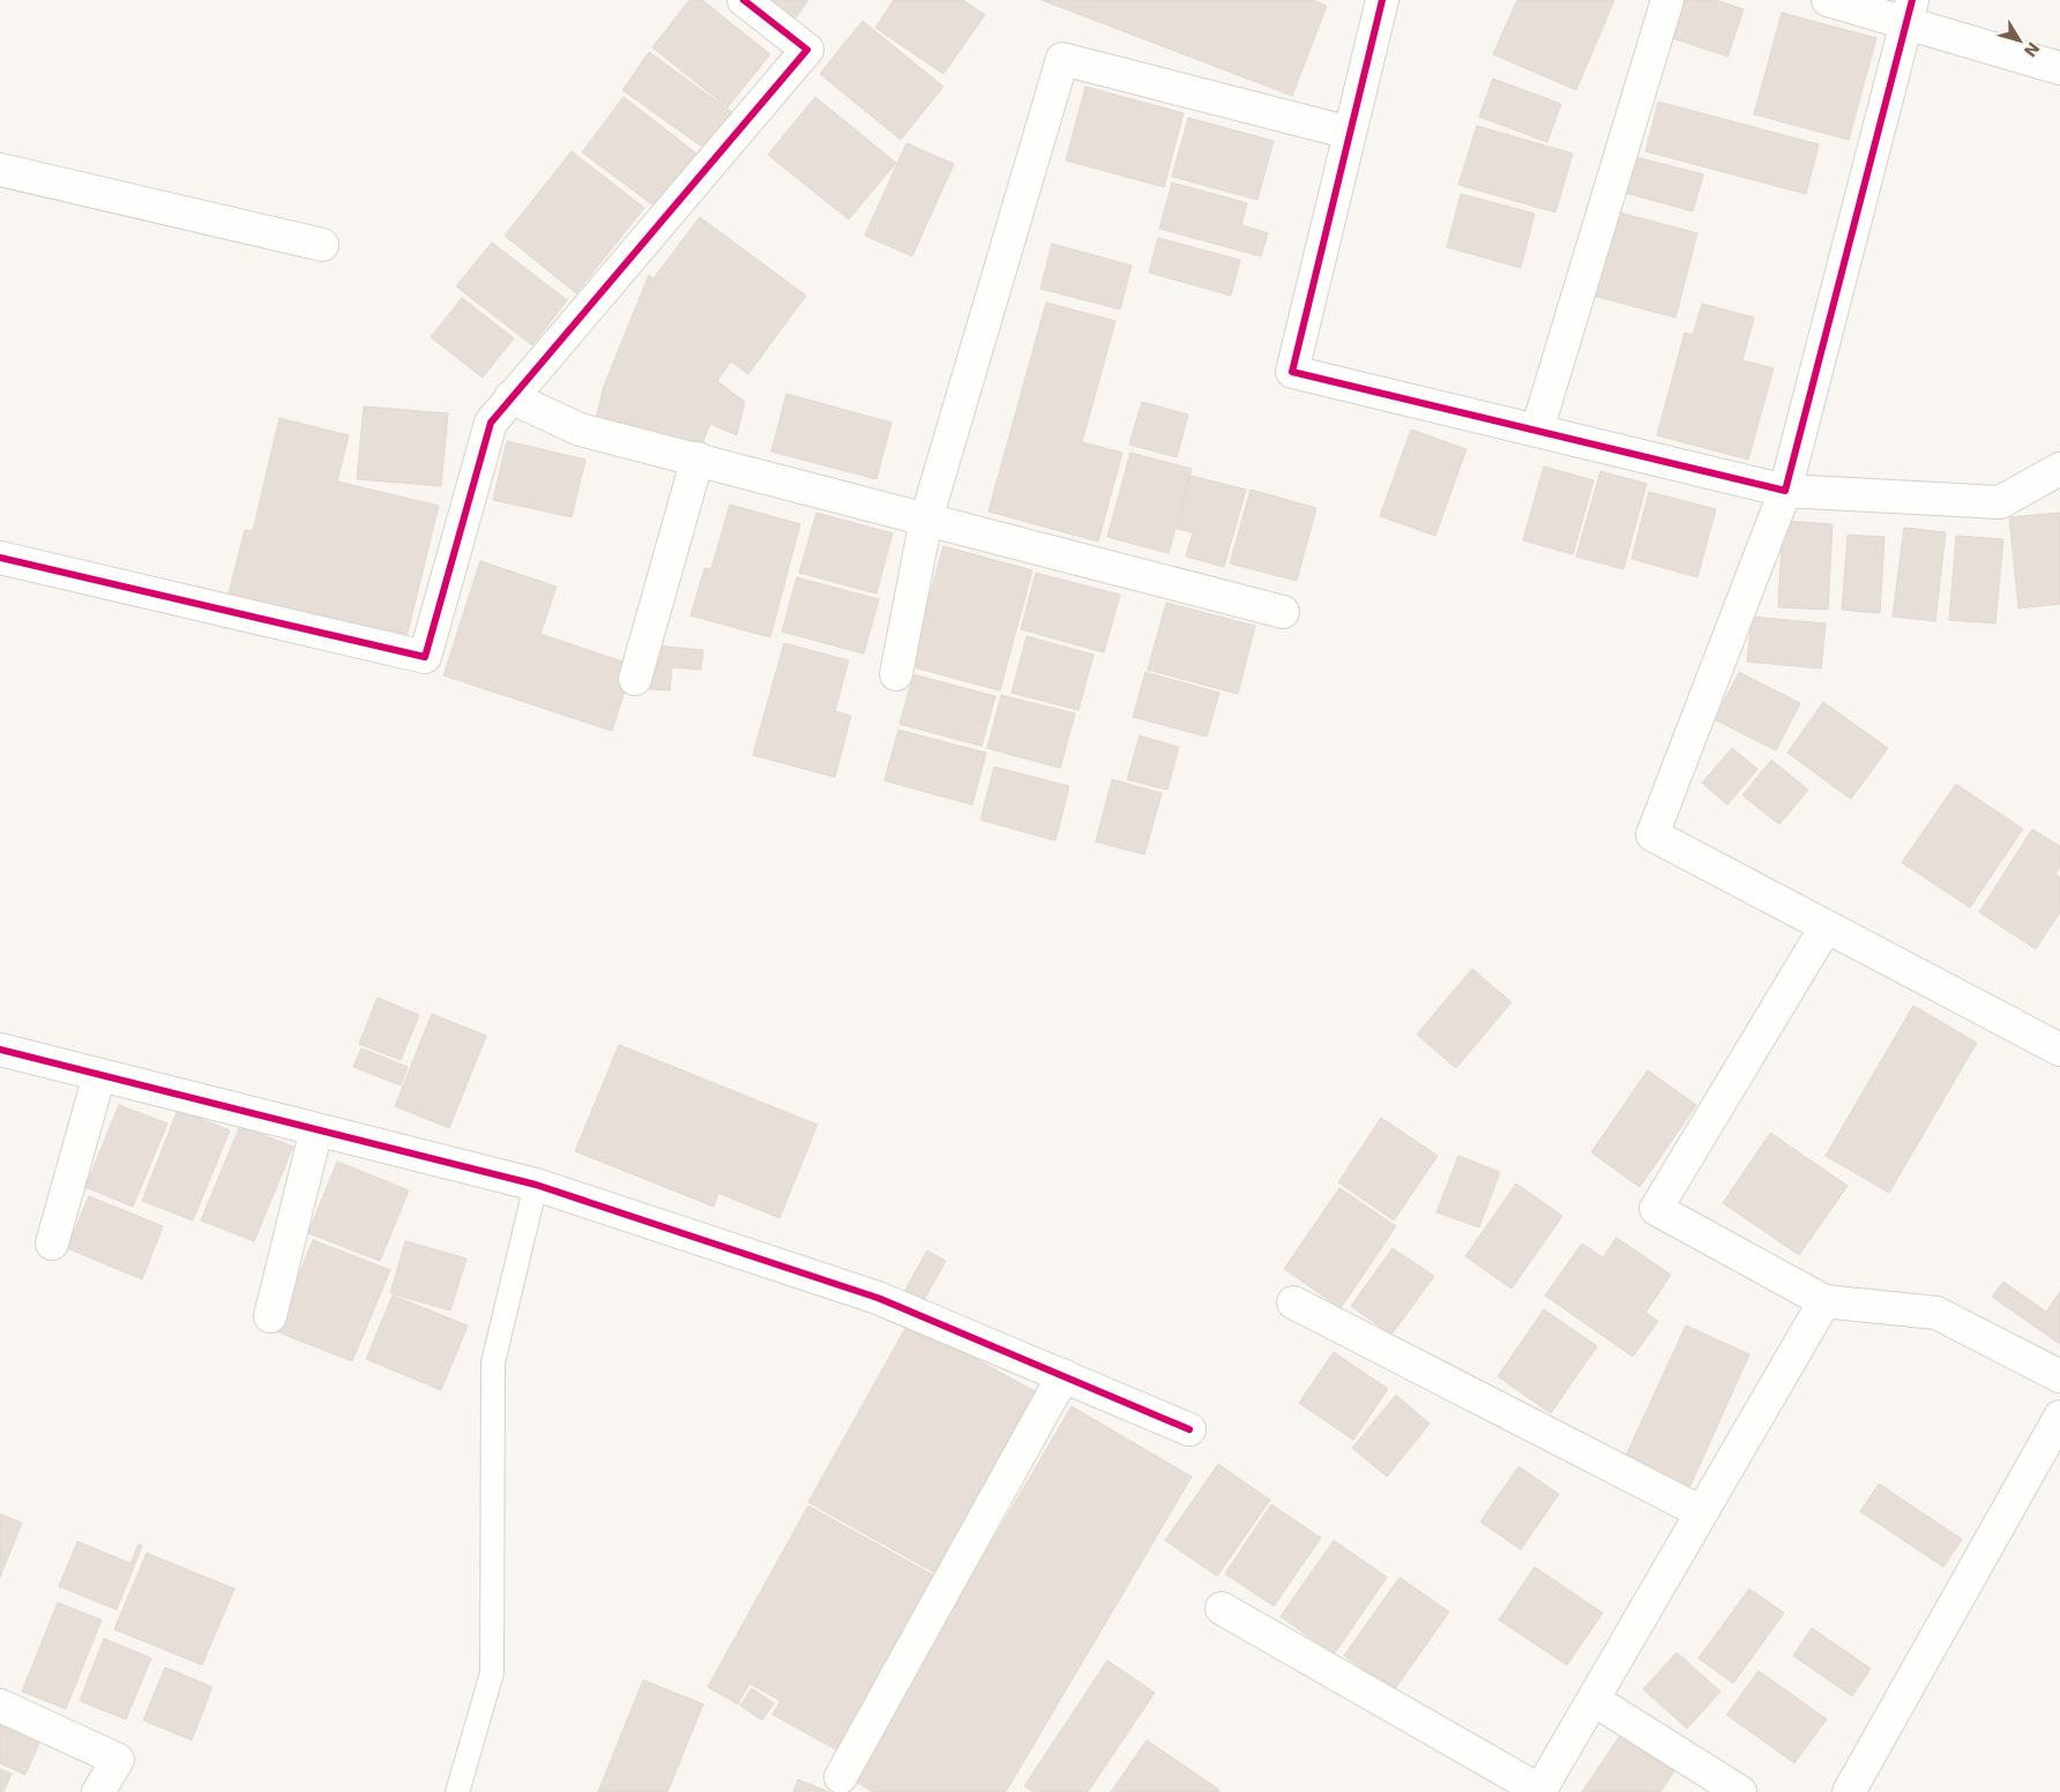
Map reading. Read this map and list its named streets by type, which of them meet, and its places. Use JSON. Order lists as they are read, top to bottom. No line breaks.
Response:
{"north":"bottom right"}
